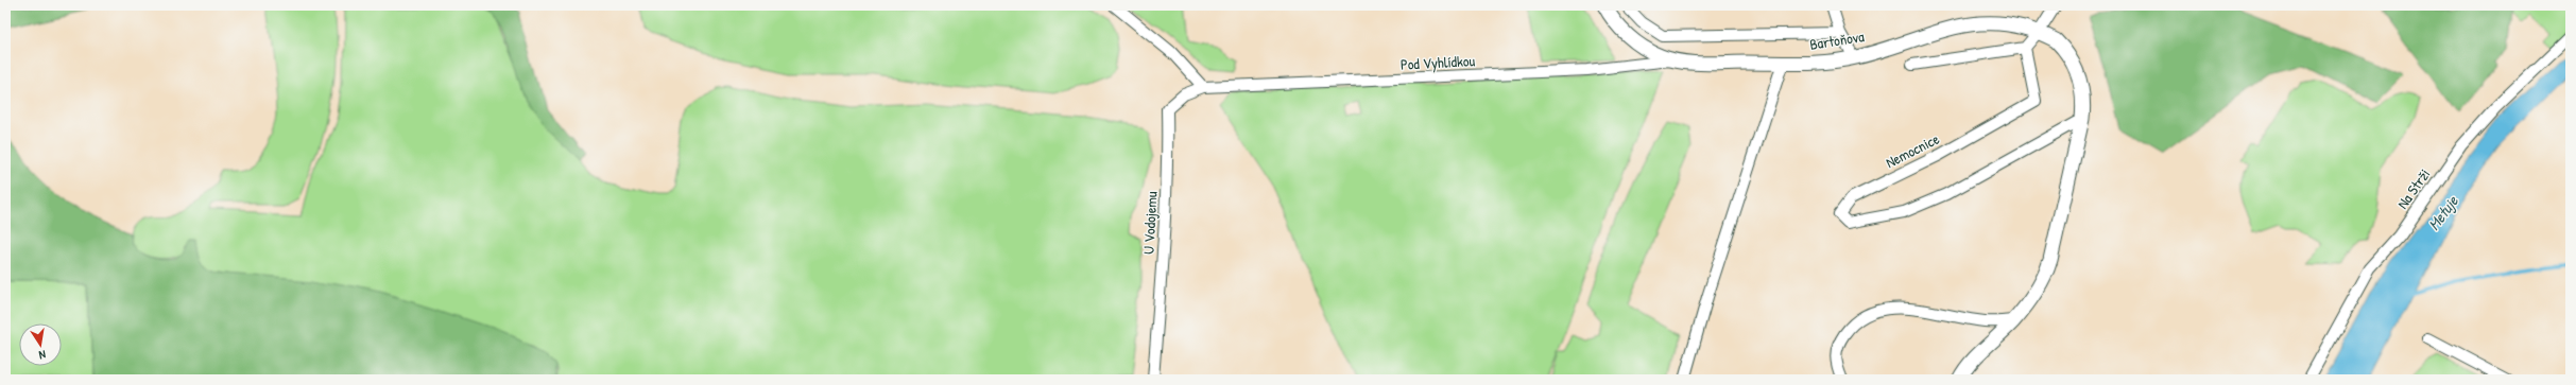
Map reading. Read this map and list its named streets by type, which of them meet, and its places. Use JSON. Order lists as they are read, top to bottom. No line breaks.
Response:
{"streets":{"street":["Bartoňova","Pod Vyhlídkou","Nemocnice","Na Strži","U Vodojemu"]},"crossings":[["Bartoňova","Pod Vyhlídkou"],["Bartoňova","Nemocnice"],["Pod Vyhlídkou","U Vodojemu"]],"water":["Metuje"],"north":"bottom"}
